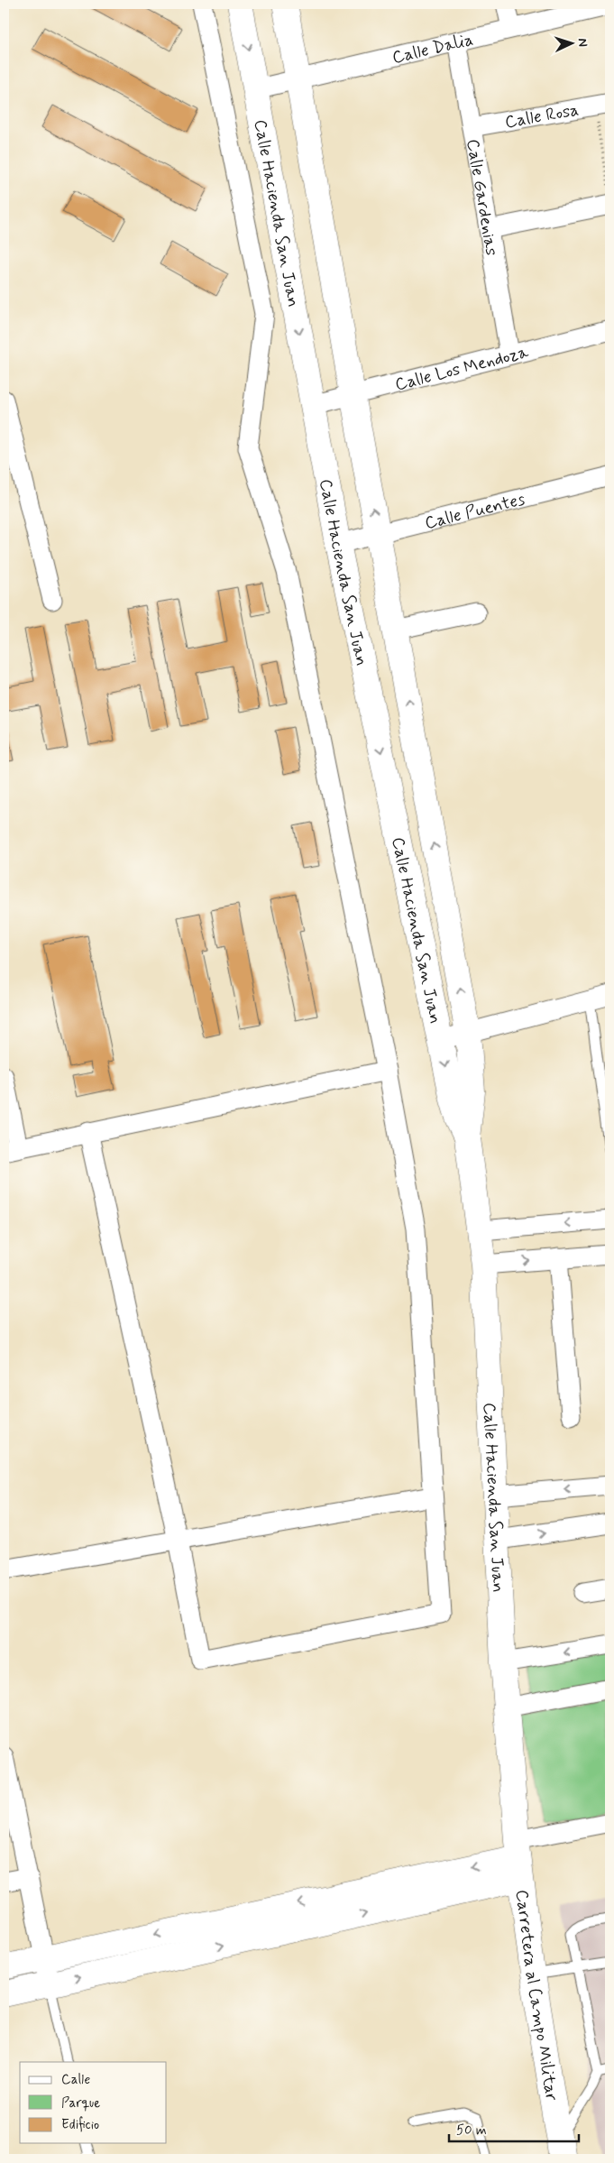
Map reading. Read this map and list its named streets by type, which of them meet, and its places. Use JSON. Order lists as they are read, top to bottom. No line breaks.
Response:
{"streets":{"main road":["Calle Hacienda San Juan","Carretera al Campo Militar"],"street":["Calle Dalia","Calle Rosa","Calle Gardenias","Calle Los Mendoza","Calle Puentes"]},"crossings":[["Calle Dalia","Calle Gardenias"],["Calle Dalia","Calle Hacienda San Juan"],["Calle Rosa","Calle Gardenias"],["Calle Gardenias","Calle Los Mendoza"],["Calle Hacienda San Juan","Calle Los Mendoza"],["Calle Hacienda San Juan","Calle Puentes"],["Calle Hacienda San Juan","Carretera al Campo Militar"]],"legend":["Calle","Parque","Edificio"],"scale_bar":"50 m","north":"right"}
